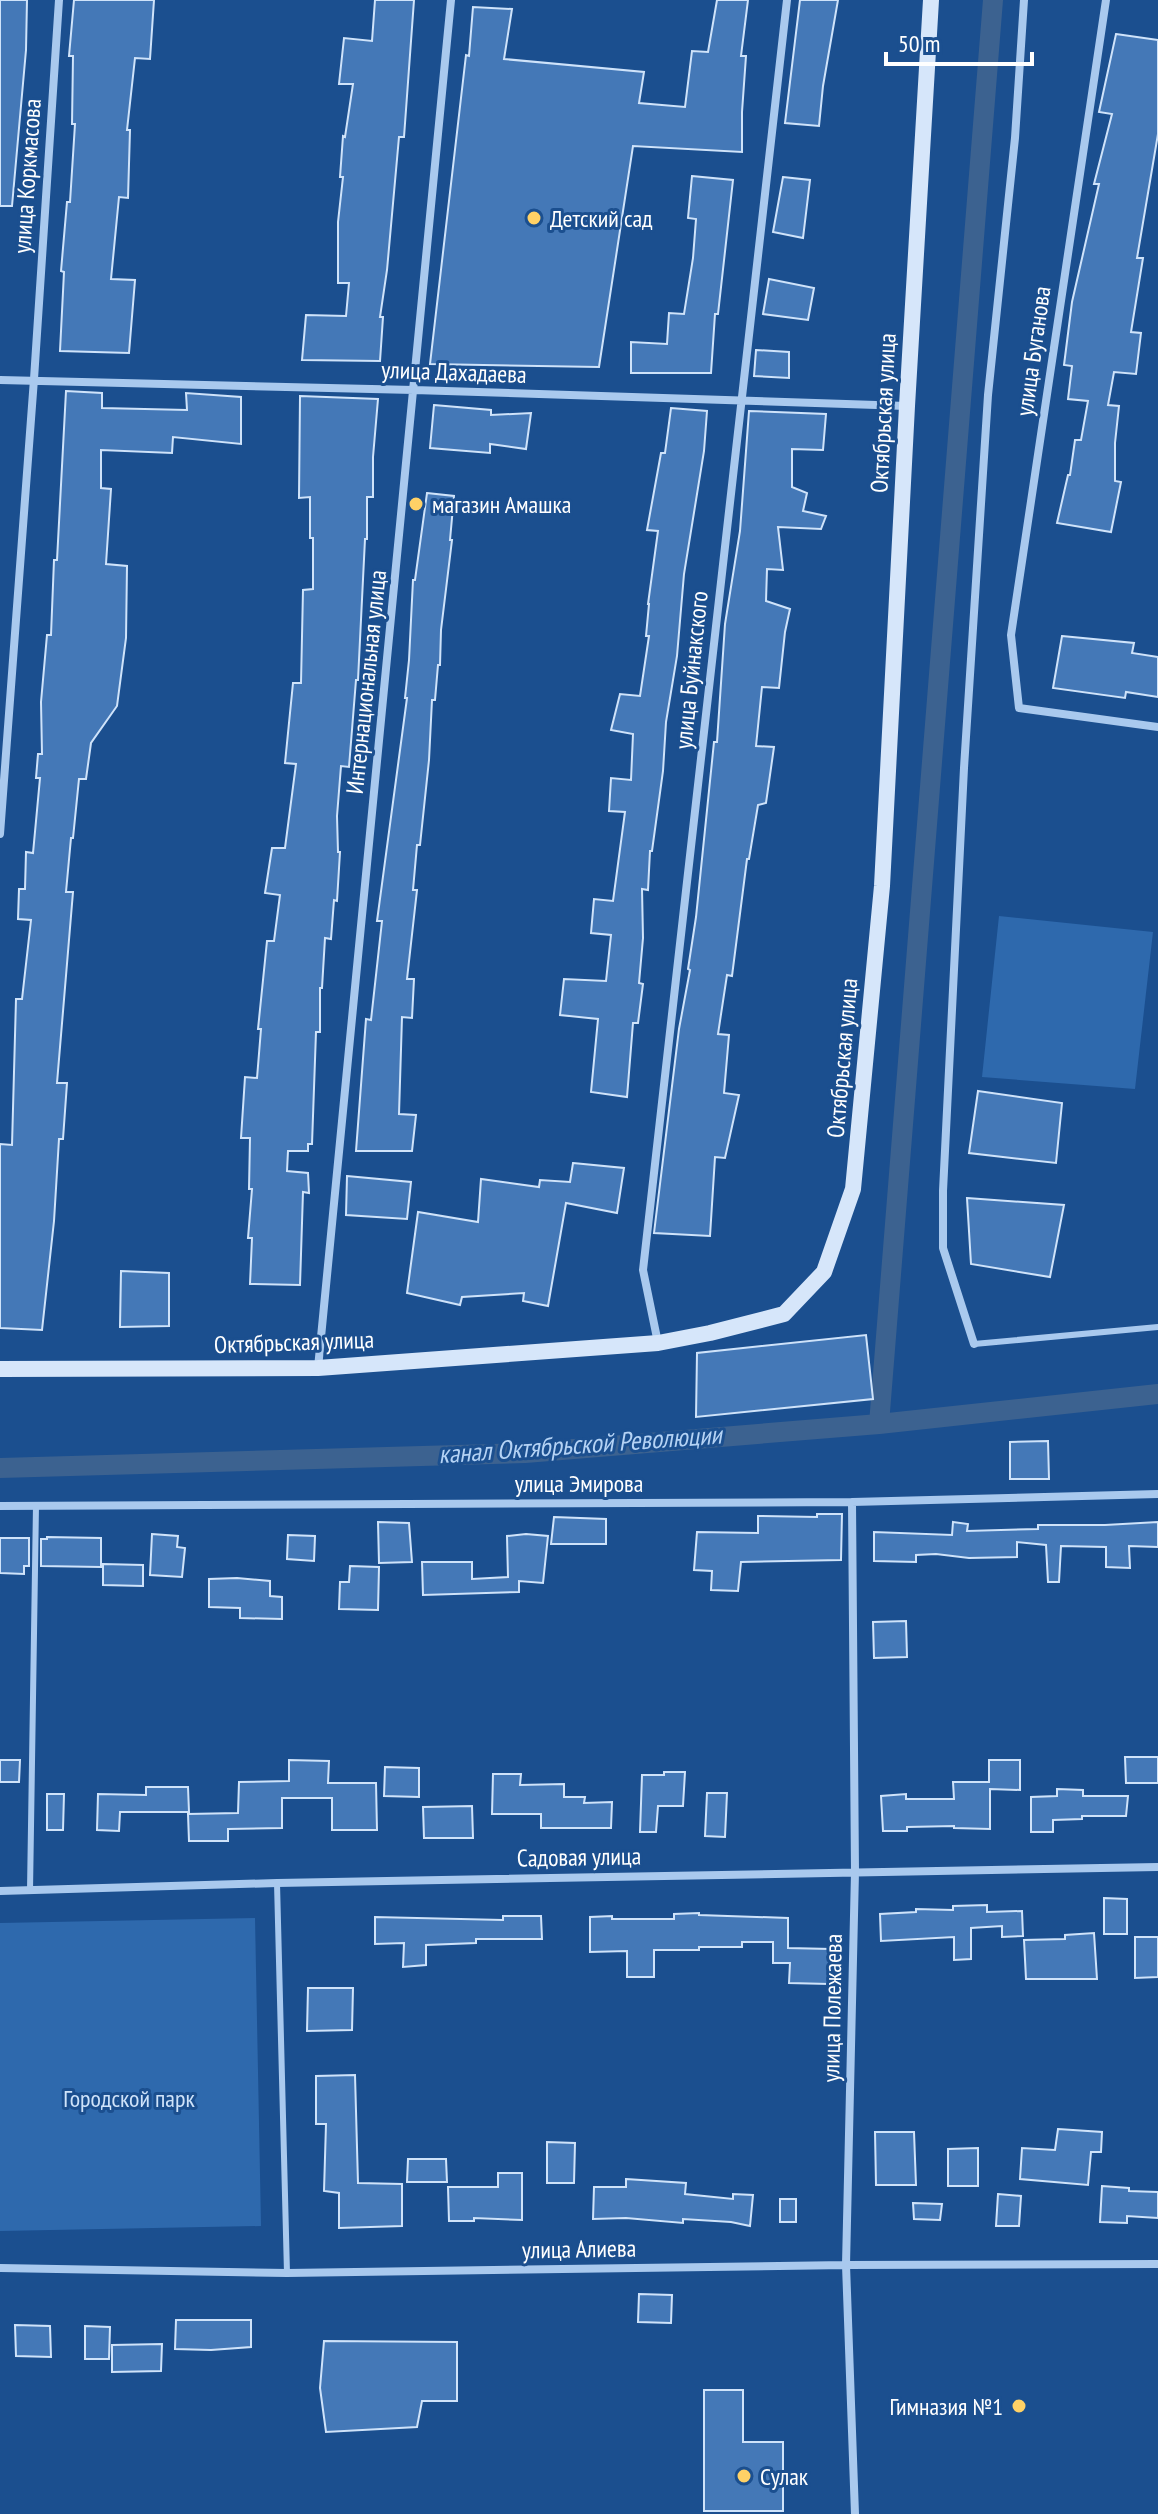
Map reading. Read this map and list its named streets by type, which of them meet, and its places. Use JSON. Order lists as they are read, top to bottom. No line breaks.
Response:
{"streets":{"street":["улица Коркмасова","улица Буганова","улица Дахадаева","Октябрьская улица","улица Буйнакского","Интернациональная улица","улица Эмирова","Садовая улица","улица Полежаева","улица Алиева"]},"crossings":[["улица Коркмасова","улица Дахадаева"],["улица Дахадаева","Октябрьская улица"],["улица Дахадаева","улица Буйнакского"],["улица Дахадаева","Интернациональная улица"],["Октябрьская улица","улица Буйнакского"],["Октябрьская улица","Интернациональная улица"],["улица Эмирова","улица Полежаева"],["Садовая улица","улица Полежаева"],["улица Полежаева","улица Алиева"]],"water":["канал Октябрьской Революции"],"parks":["Городской парк"],"places":["Детский сад","магазин Амашка","Гимназия №1","Сулак"],"scale_bar":"50 m"}
